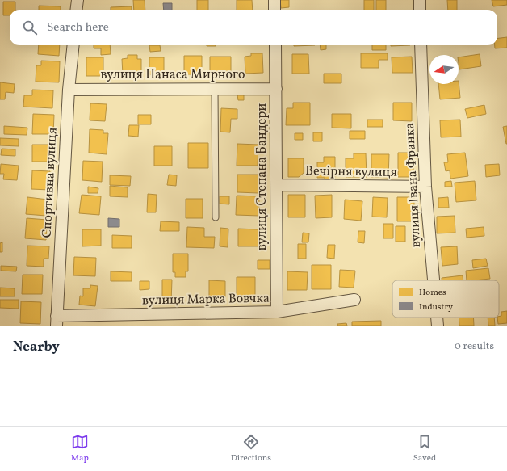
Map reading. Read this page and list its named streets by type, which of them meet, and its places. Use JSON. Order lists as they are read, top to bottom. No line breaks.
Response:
{"streets":{"street":["вулиця Панаса Мирного","Вечірня вулиця","вулиця Степана Бандери","Спортивна вулиця","вулиця Івана Франка","вулиця Марка Вовчка"]},"crossings":[["вулиця Панаса Мирного","вулиця Степана Бандери"],["вулиця Панаса Мирного","Спортивна вулиця"],["Вечірня вулиця","вулиця Степана Бандери"],["Вечірня вулиця","вулиця Івана Франка"],["вулиця Степана Бандери","вулиця Марка Вовчка"],["Спортивна вулиця","вулиця Марка Вовчка"]],"legend":["Homes","Industry"],"north":"left","page":{"search":"Search here","heading":["Nearby","0 results"],"nav":["Map","Directions","Saved"]}}
